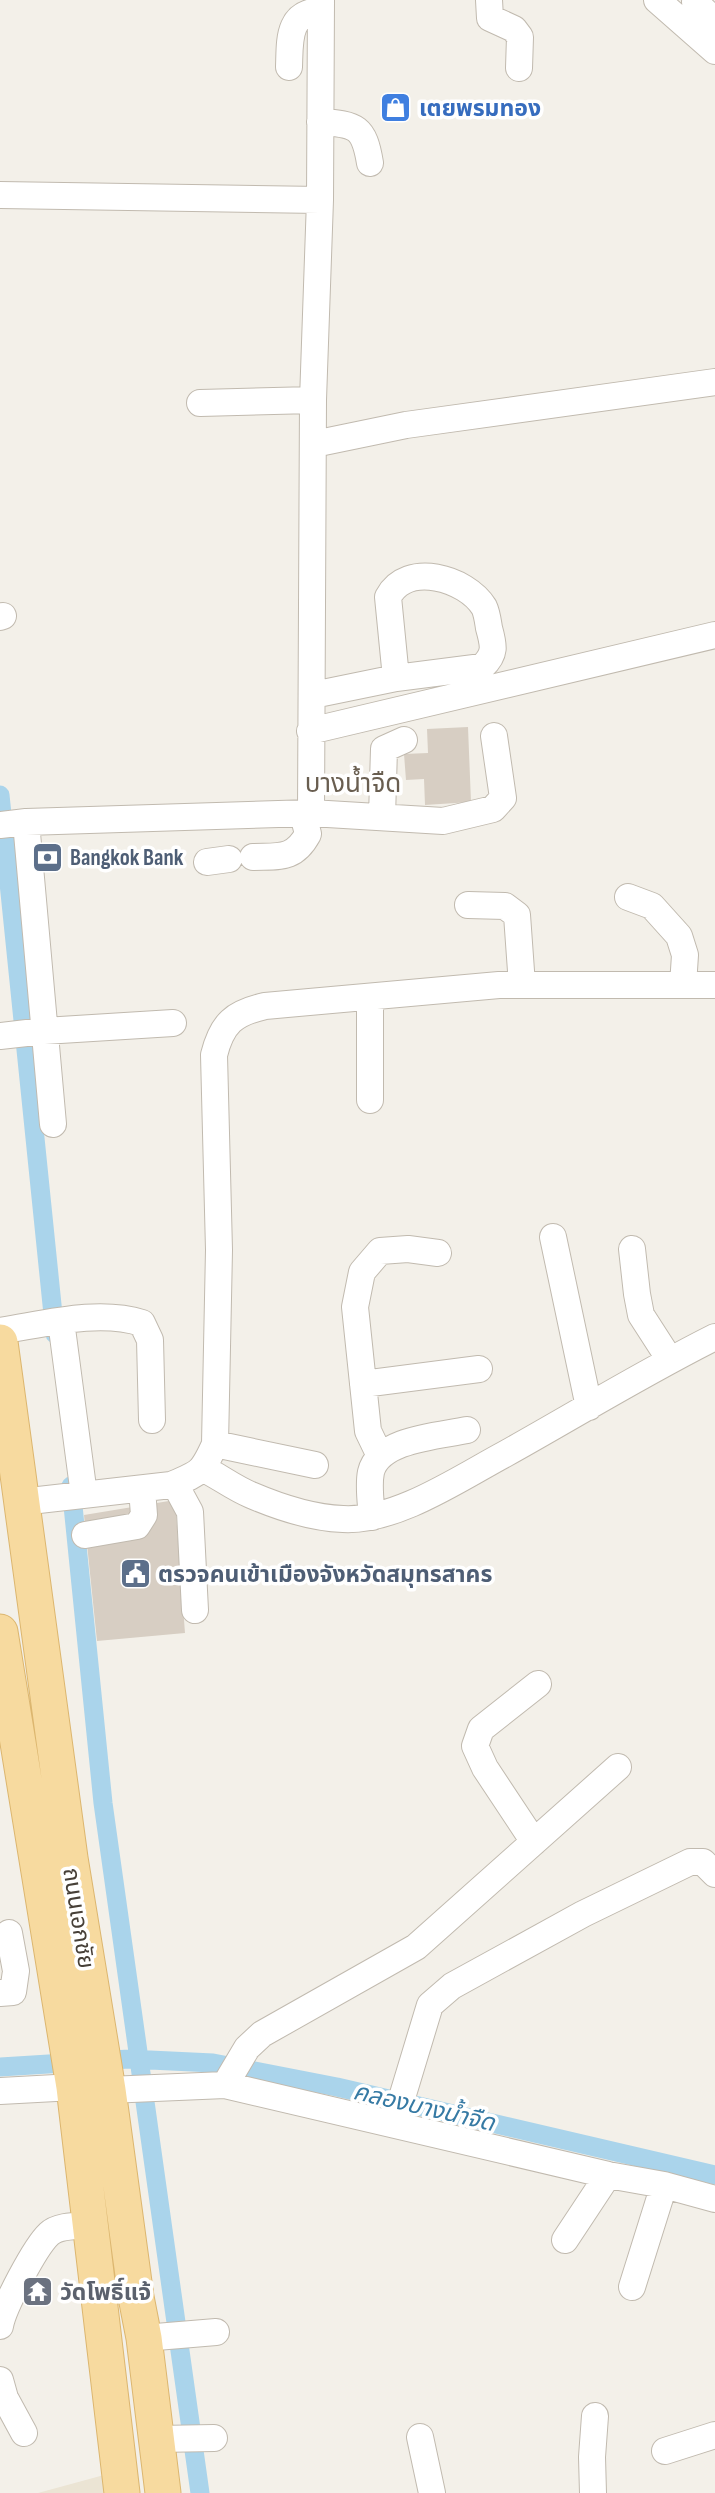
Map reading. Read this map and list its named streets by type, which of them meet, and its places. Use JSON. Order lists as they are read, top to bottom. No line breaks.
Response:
{"streets":{"main road":["ถนนเอกชัย"]},"districts":["บางน้ำจืด"],"water":["คลองบางน้ำจืด"],"places":{"shop":["เตยพรมทอง"],"bank":["Bangkok Bank"],"public building":["ตรวจคนเข้าเมืองจังหวัดสมุทรสาคร"],"temple":["วัดโพธิ์แจ้"]}}
